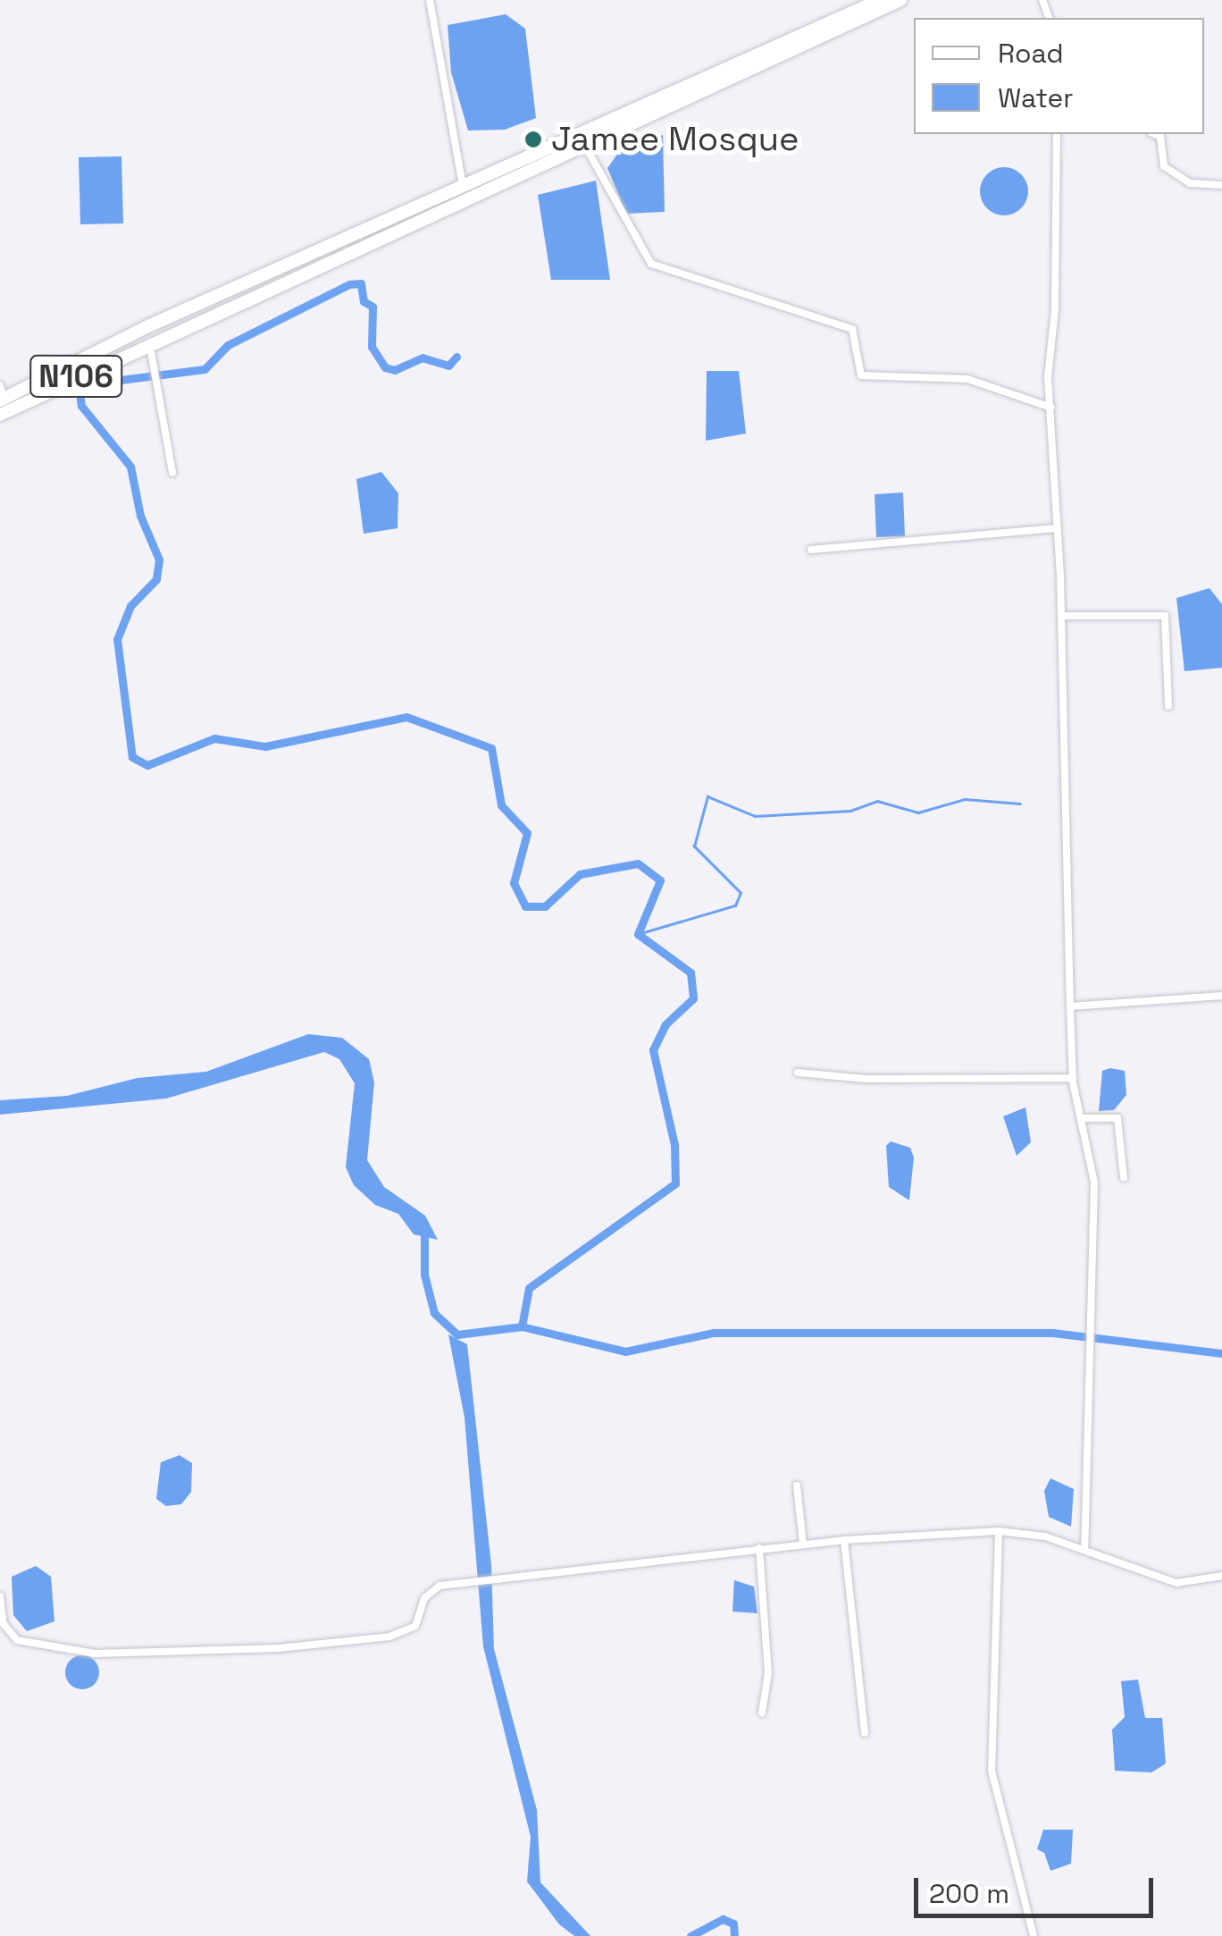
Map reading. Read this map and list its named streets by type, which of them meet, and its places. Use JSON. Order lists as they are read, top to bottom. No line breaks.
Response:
{"streets":{"highway":["N106"]},"places":["Jamee Mosque"],"legend":["Road","Water"],"scale_bar":"200 m"}
